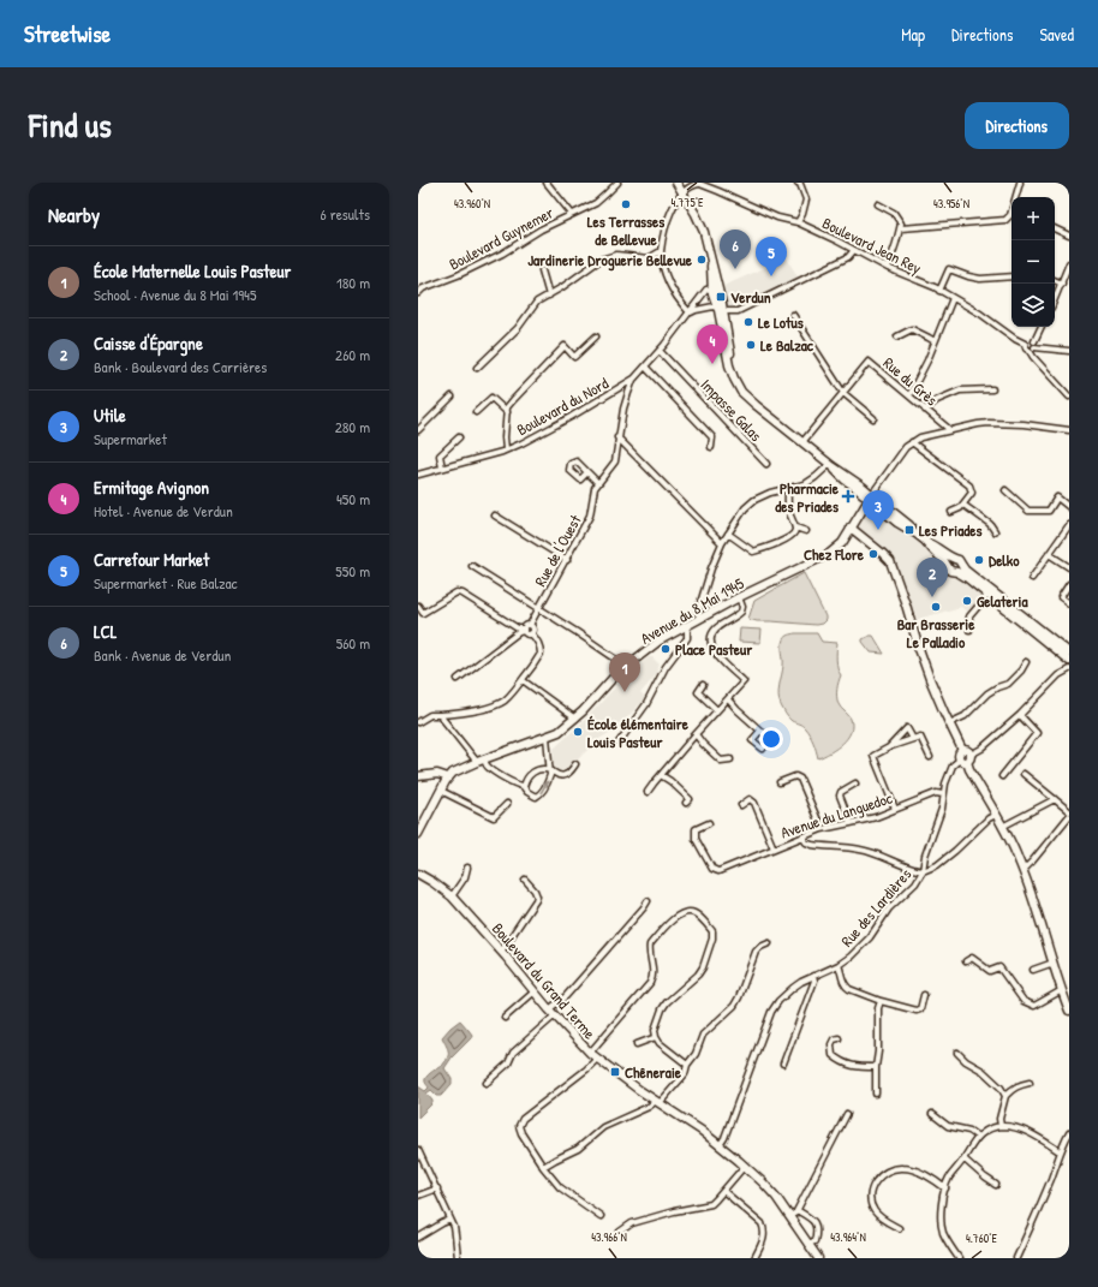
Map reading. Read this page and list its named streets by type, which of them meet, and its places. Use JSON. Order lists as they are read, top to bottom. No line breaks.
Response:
{"streets":{"street":["Boulevard Guynemer","Boulevard Jean Rey","Rue du Grès","Boulevard du Nord","Impasse Galas","Rue de l'Ouest","Avenue du 8 Mai 1945","Avenue du Languedoc","Rue des Lardières","Boulevard du Grand Terme"]},"crossings":[["Boulevard du Nord","Impasse Galas"],["Boulevard du Nord","Rue de l'Ouest"],["Rue des Lardières","Boulevard du Grand Terme"]],"places":{"other":["Les Terrasses de Bellevue","Jardinerie Droguerie Bellevue","Le Lotus","Le Balzac","Chez Flore","Delko","Gelateria","Bar Brasserie Le Palladio","Place Pasteur","École élémentaire Louis Pasteur"],"transit":["Verdun","Les Priades","Chêneraie"],"health":["Pharmacie des Priades"]},"page":{"header":"Streetwise","nav":["Map","Directions","Saved"],"title":"Find us","buttons":"Directions","heading":["Nearby","6 results"],"map_buttons":["+","−"],"pins":["6","5","4","3","2","1"],"list":[{"mark":"1","name":"École Maternelle Louis Pasteur","note":"School · Avenue du 8 Mai 1945","value":"180 m"},{"mark":"2","name":"Caisse d'Épargne","note":"Bank · Boulevard des Carrières","value":"260 m"},{"mark":"3","name":"Utile","note":"Supermarket","value":"280 m"},{"mark":"4","name":"Ermitage Avignon","note":"Hotel · Avenue de Verdun","value":"450 m"},{"mark":"5","name":"Carrefour Market","note":"Supermarket · Rue Balzac","value":"550 m"},{"mark":"6","name":"LCL","note":"Bank · Avenue de Verdun","value":"560 m"}]},"coordinates":["4.775°E","43.960°N","43.956°N","43.966°N","43.964°N","4.760°E"]}
